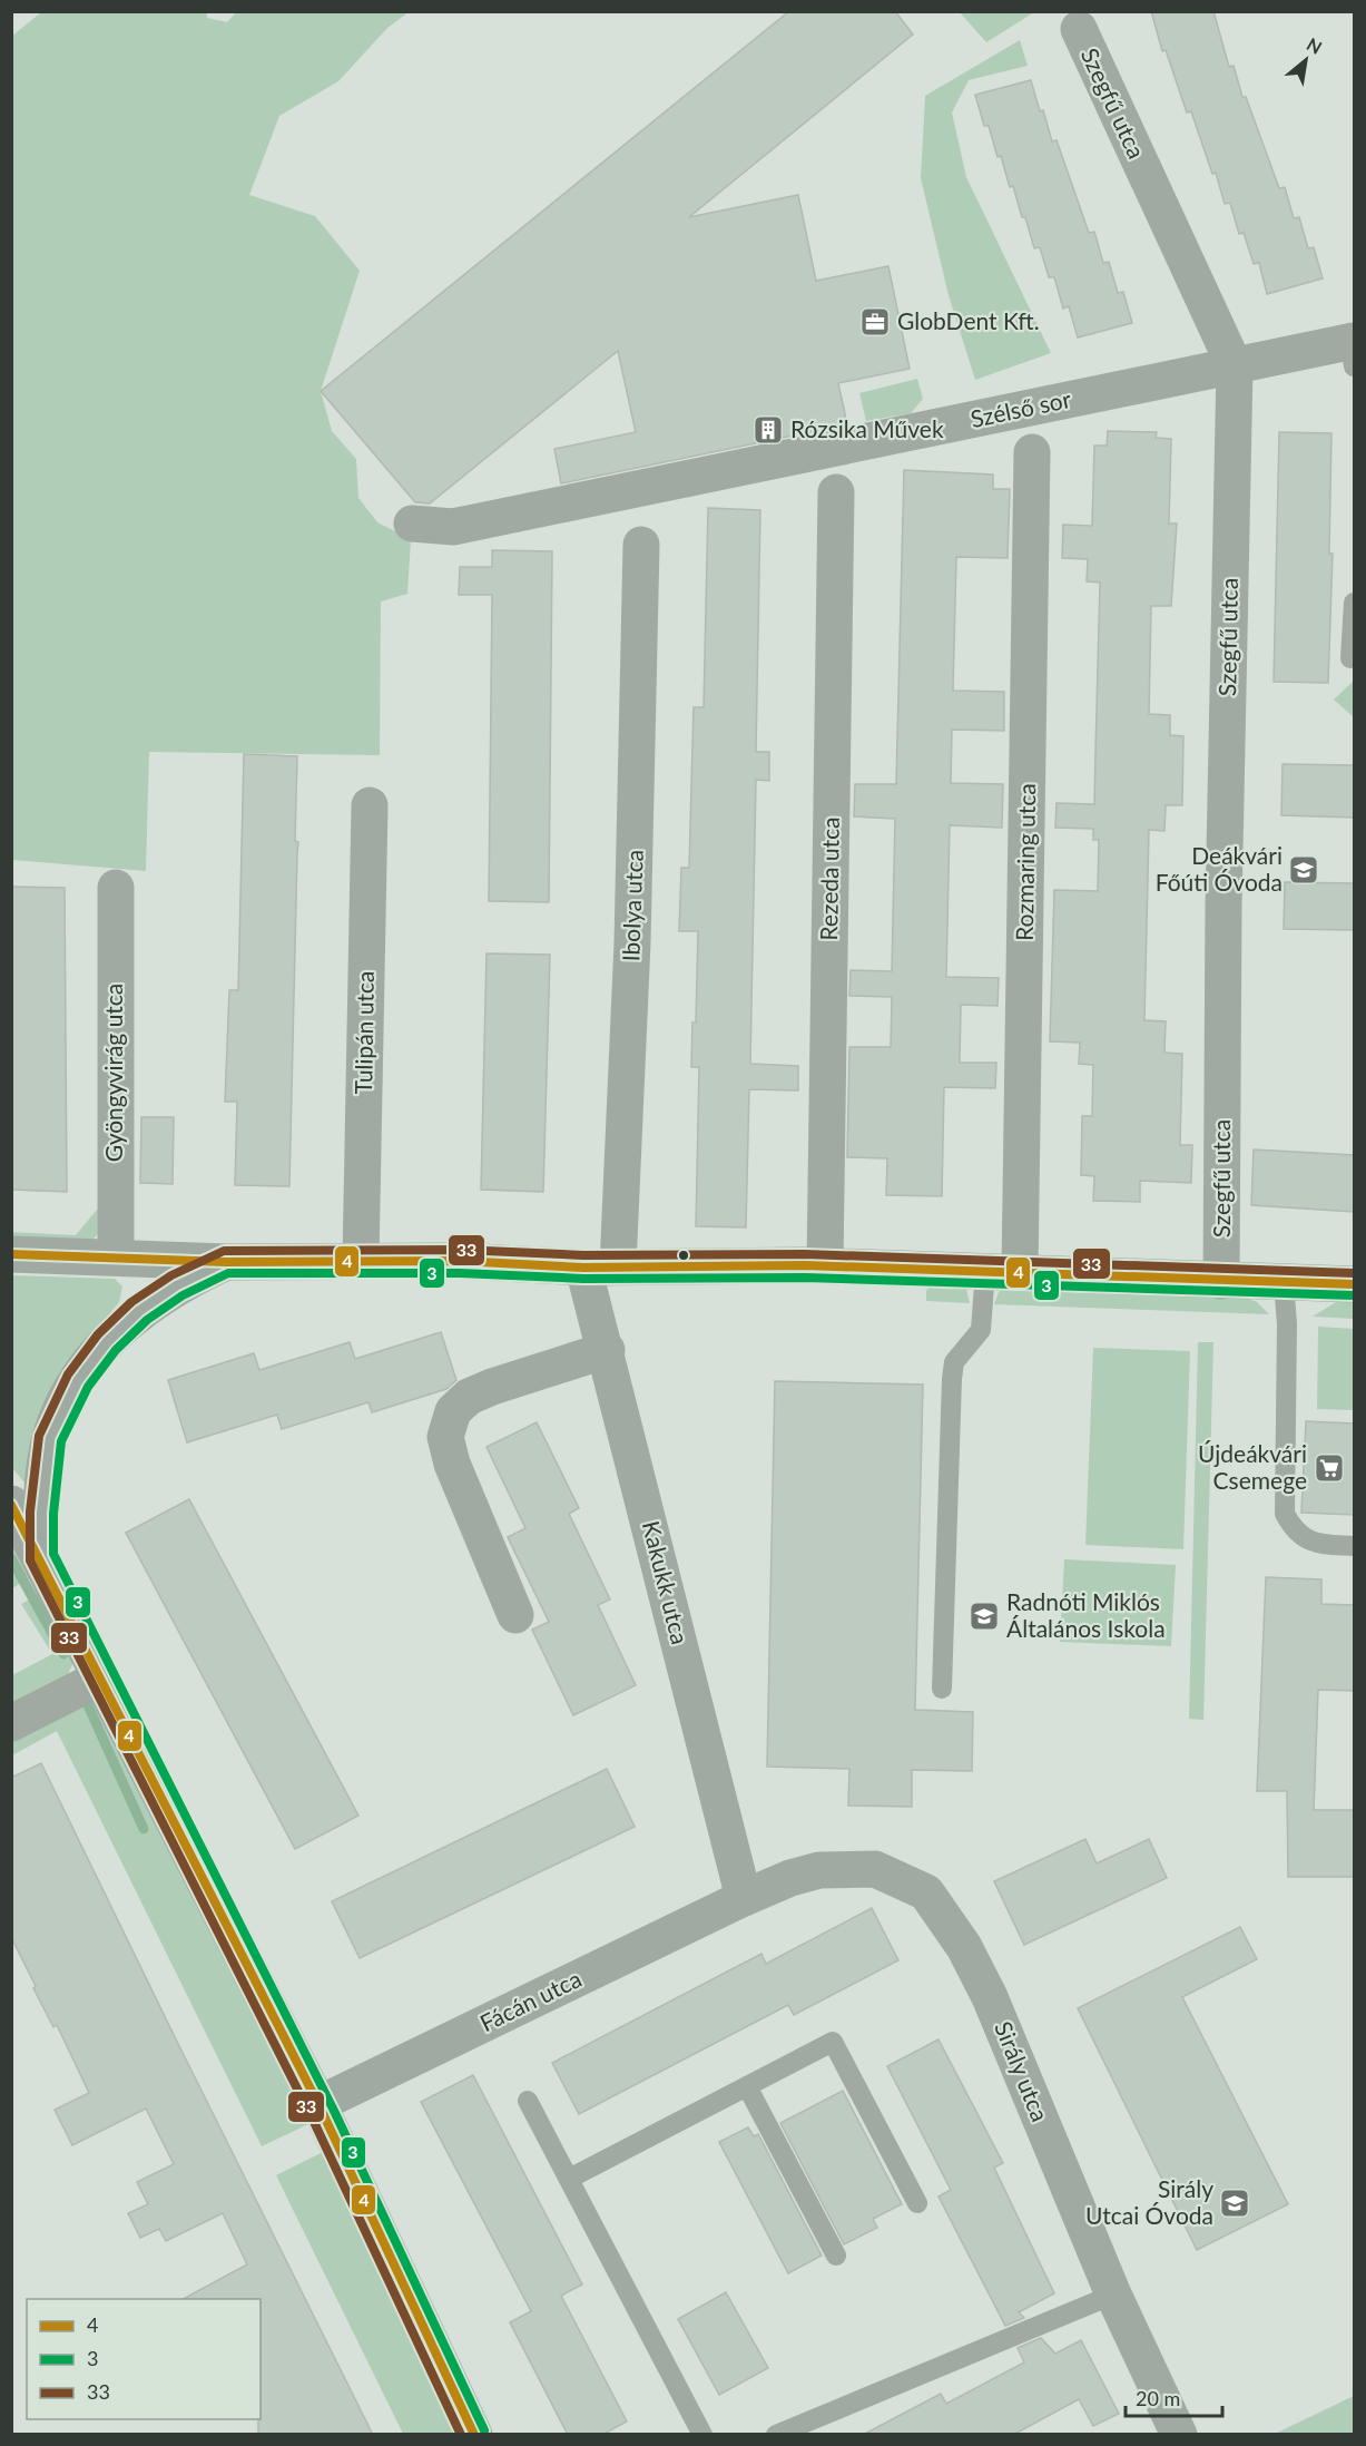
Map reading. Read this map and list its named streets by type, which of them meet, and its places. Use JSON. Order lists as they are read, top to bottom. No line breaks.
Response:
{"streets":{"street":["Szegfű utca","Szélső sor","Rozmaring utca","Rezeda utca","Ibolya utca","Tulipán utca","Gyöngyvirág utca","Kakukk utca","Fácán utca","Sirály utca"]},"crossings":[["Szegfű utca","Szélső sor"],["Ibolya utca","Kakukk utca"],["Kakukk utca","Fácán utca"],["Kakukk utca","Sirály utca"],["Fácán utca","Sirály utca"]],"places":{"office":["GlobDent Kft."],"building":["Rózsika Művek"],"school or university":["Deákvári Főúti Óvoda","Radnóti Miklós Általános Iskola","Sirály Utcai Óvoda"],"supermarket":["Újdeákvári Csemege"]},"lines":["transit line 33","transit line 4","transit line 3"],"legend":["4","3","33"],"scale_bar":"20 m","north":"top right"}
